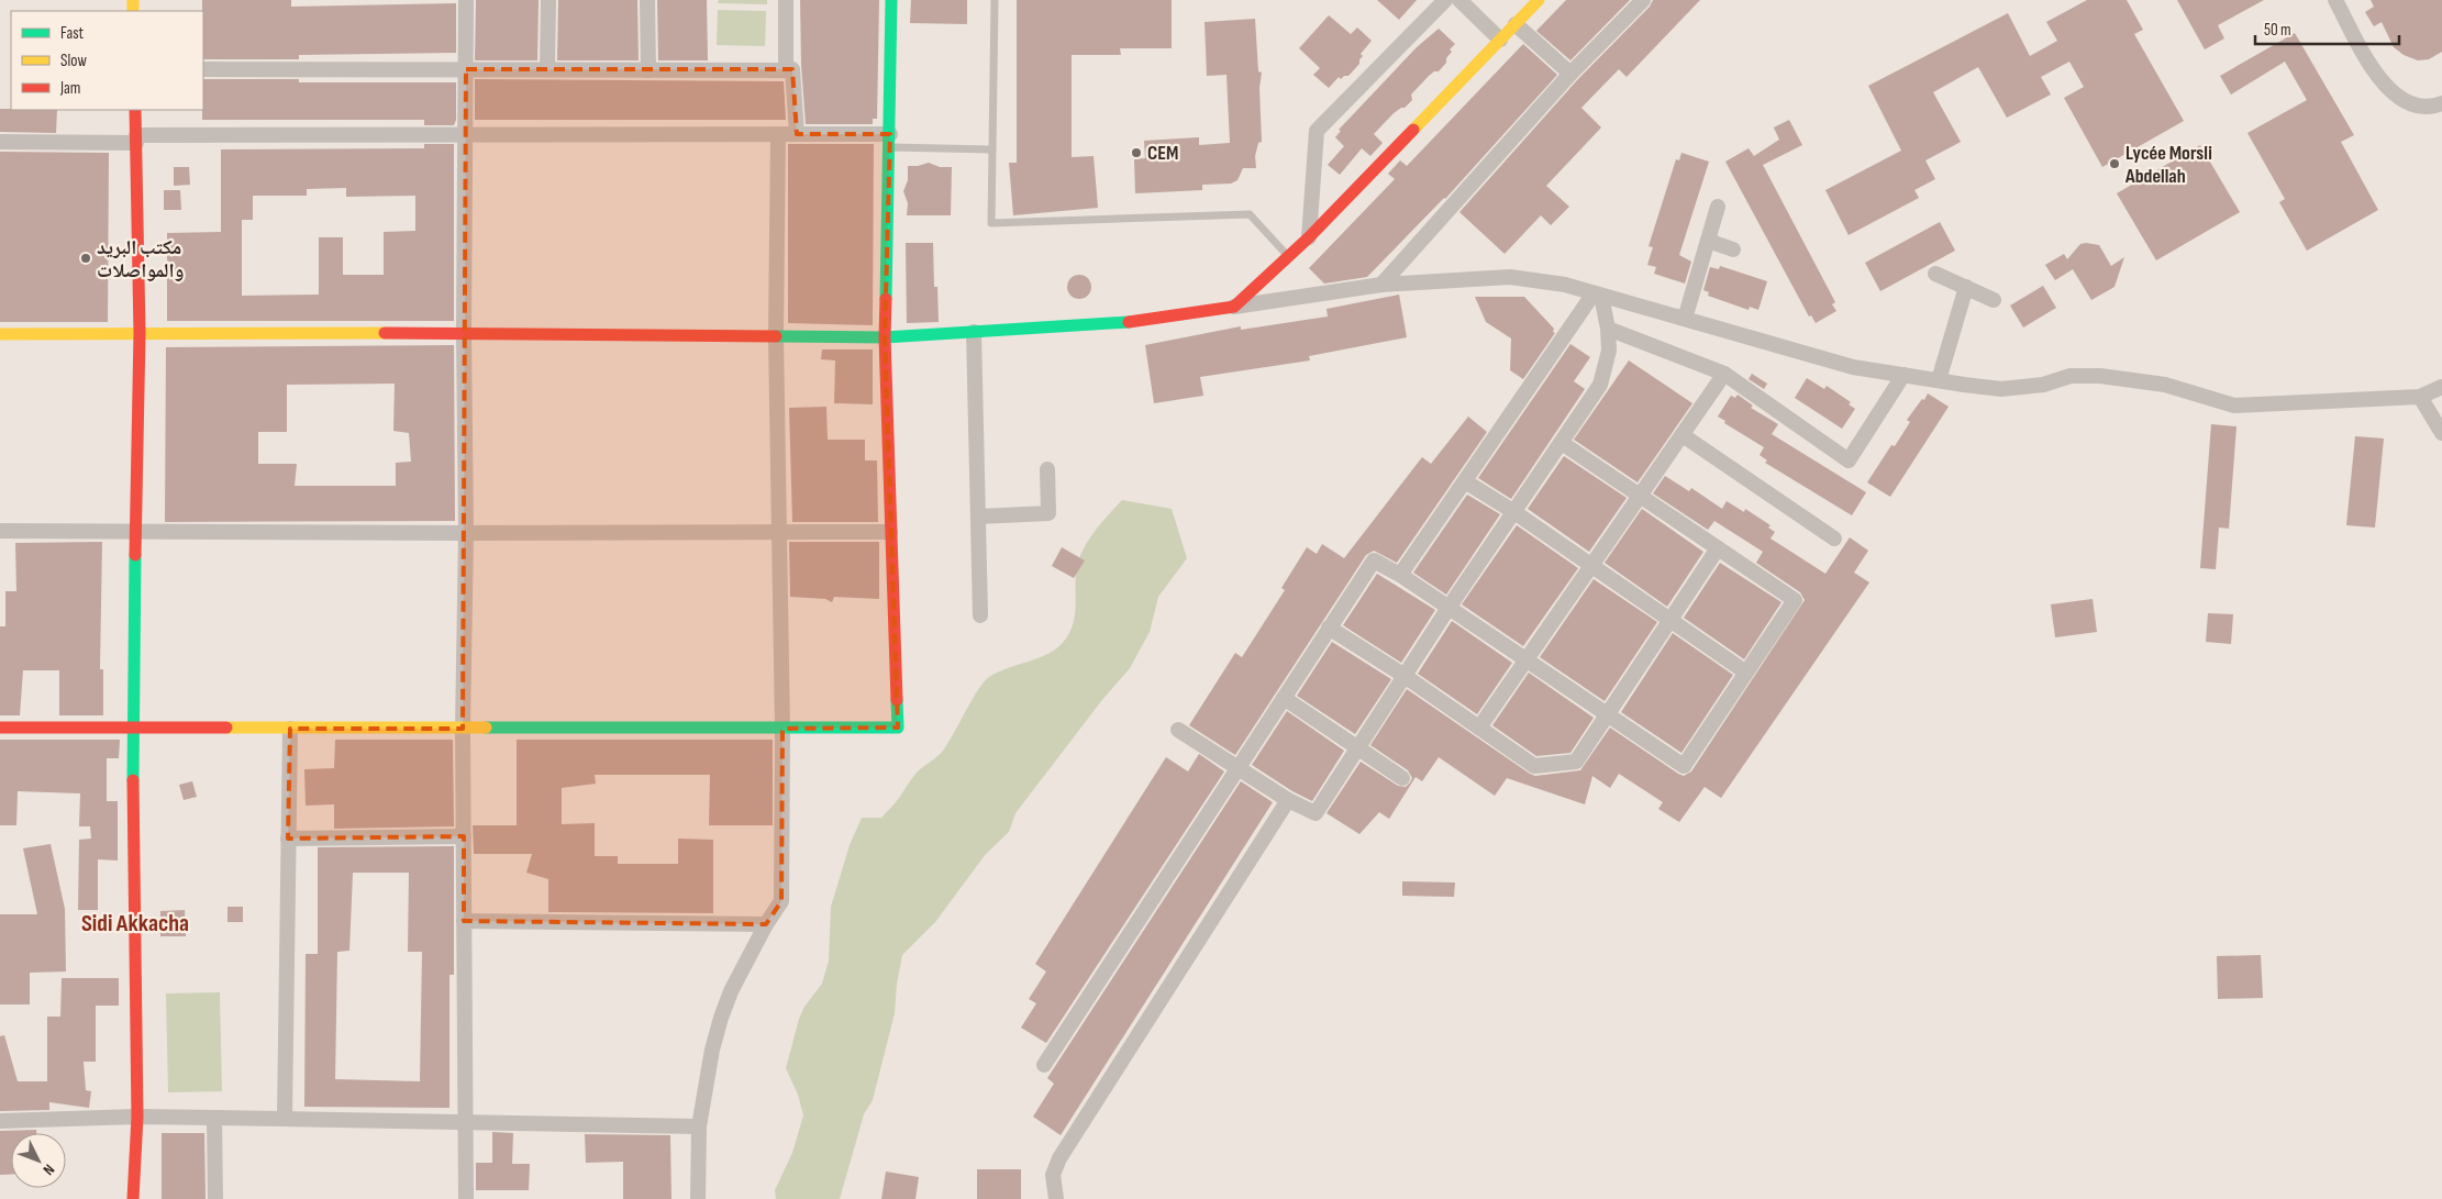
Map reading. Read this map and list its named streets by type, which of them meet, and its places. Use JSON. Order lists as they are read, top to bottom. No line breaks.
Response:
{"districts":["Sidi Akkacha"],"places":["CEM","Lycée Morsli Abdellah","مكتب البريد والمواصلات"],"legend":["Fast","Slow","Jam"],"scale_bar":"50 m","north":"bottom right"}
